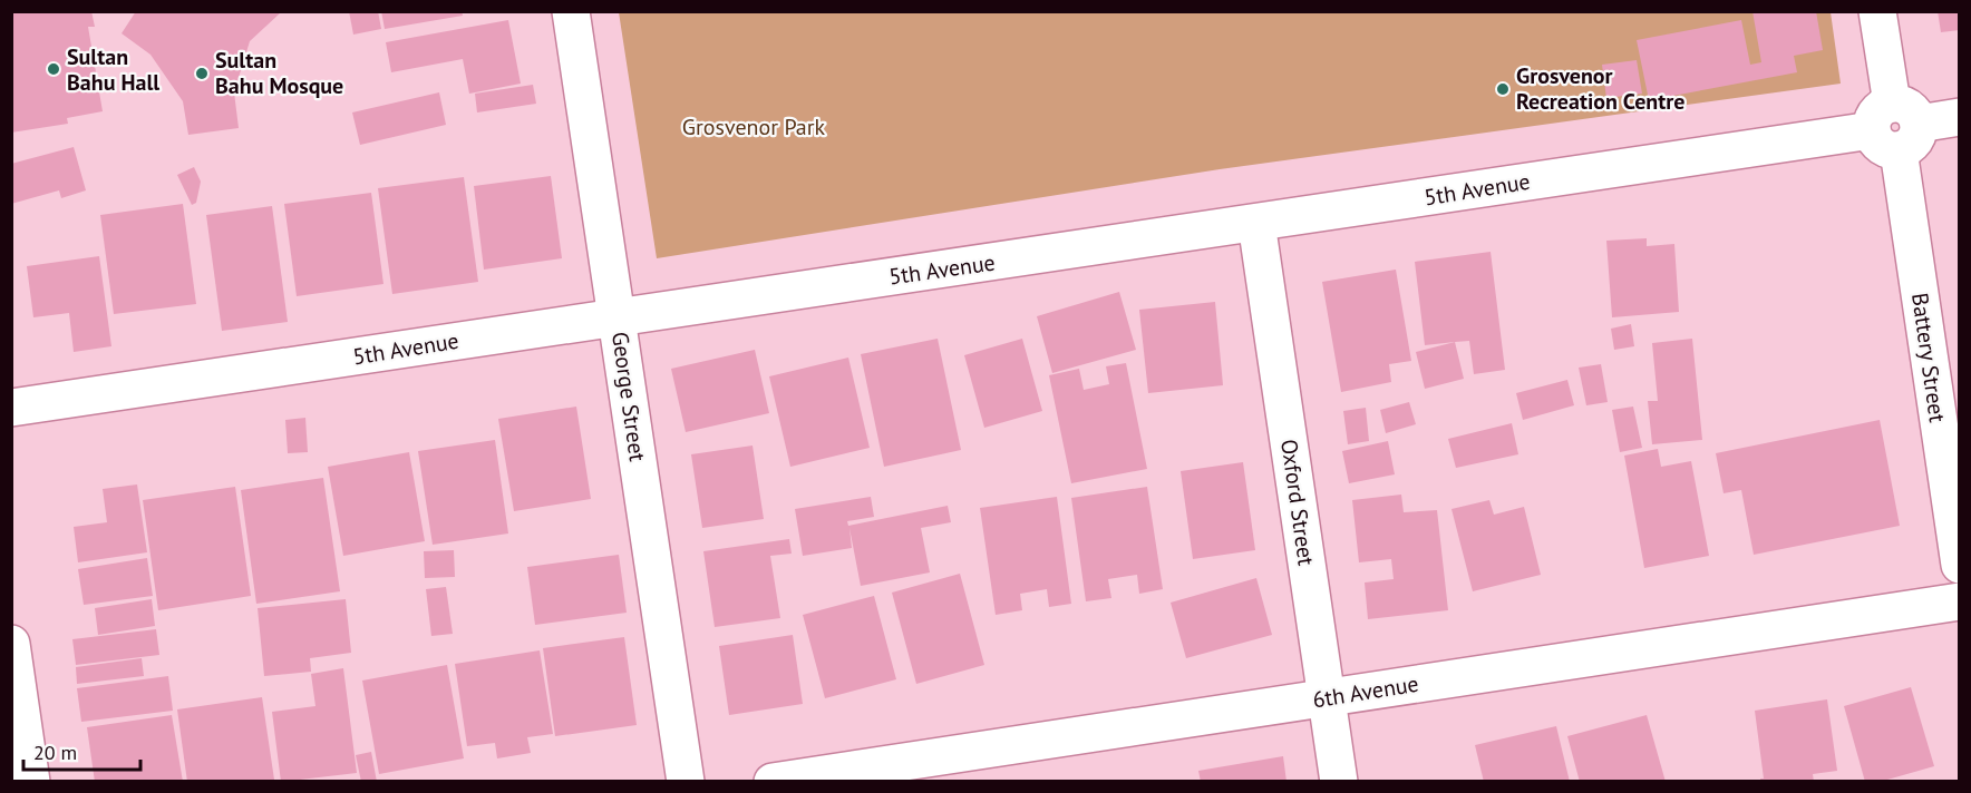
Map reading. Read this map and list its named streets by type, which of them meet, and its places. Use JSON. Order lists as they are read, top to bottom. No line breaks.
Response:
{"streets":{"street":["5th Avenue","Battery Street","George Street","Oxford Street","6th Avenue"]},"crossings":[["5th Avenue","Battery Street"],["5th Avenue","George Street"],["5th Avenue","Oxford Street"],["Oxford Street","6th Avenue"]],"parks":["Grosvenor Park"],"places":["Sultan Bahu Hall","Sultan Bahu Mosque","Grosvenor Recreation Centre"],"scale_bar":"20 m"}
